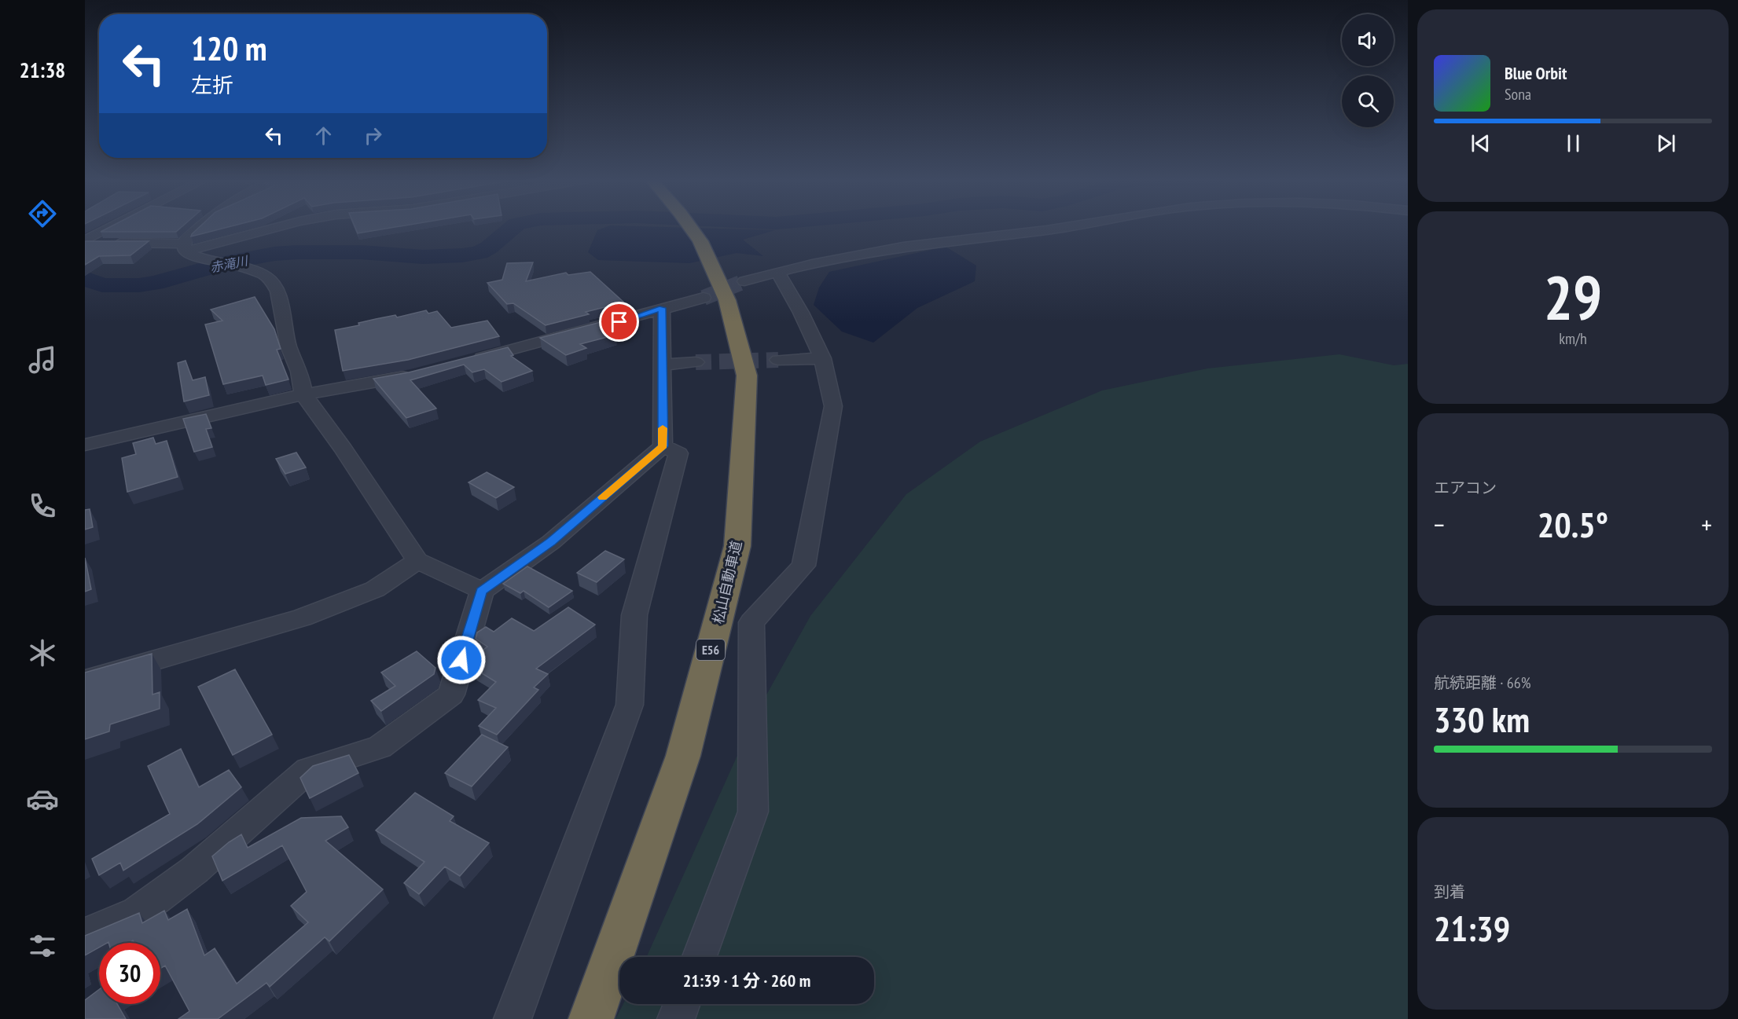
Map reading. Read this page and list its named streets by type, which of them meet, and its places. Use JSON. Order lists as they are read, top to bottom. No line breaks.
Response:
{"streets":{"highway":["松山自動車道","E56"]},"water":["赤滝川"],"page":{"tabs":"21:38","turn":["120 m","左折"],"song":["Blue Orbit","Sona"],"tile":[["29","km/h"],"エアコン",["航続距離 · 66%","330 km"],["到着","21:39"]],"heat":["−","20.5°","+"],"limit":"30","trip":"21:39 · 1 分 · 260 m"}}
